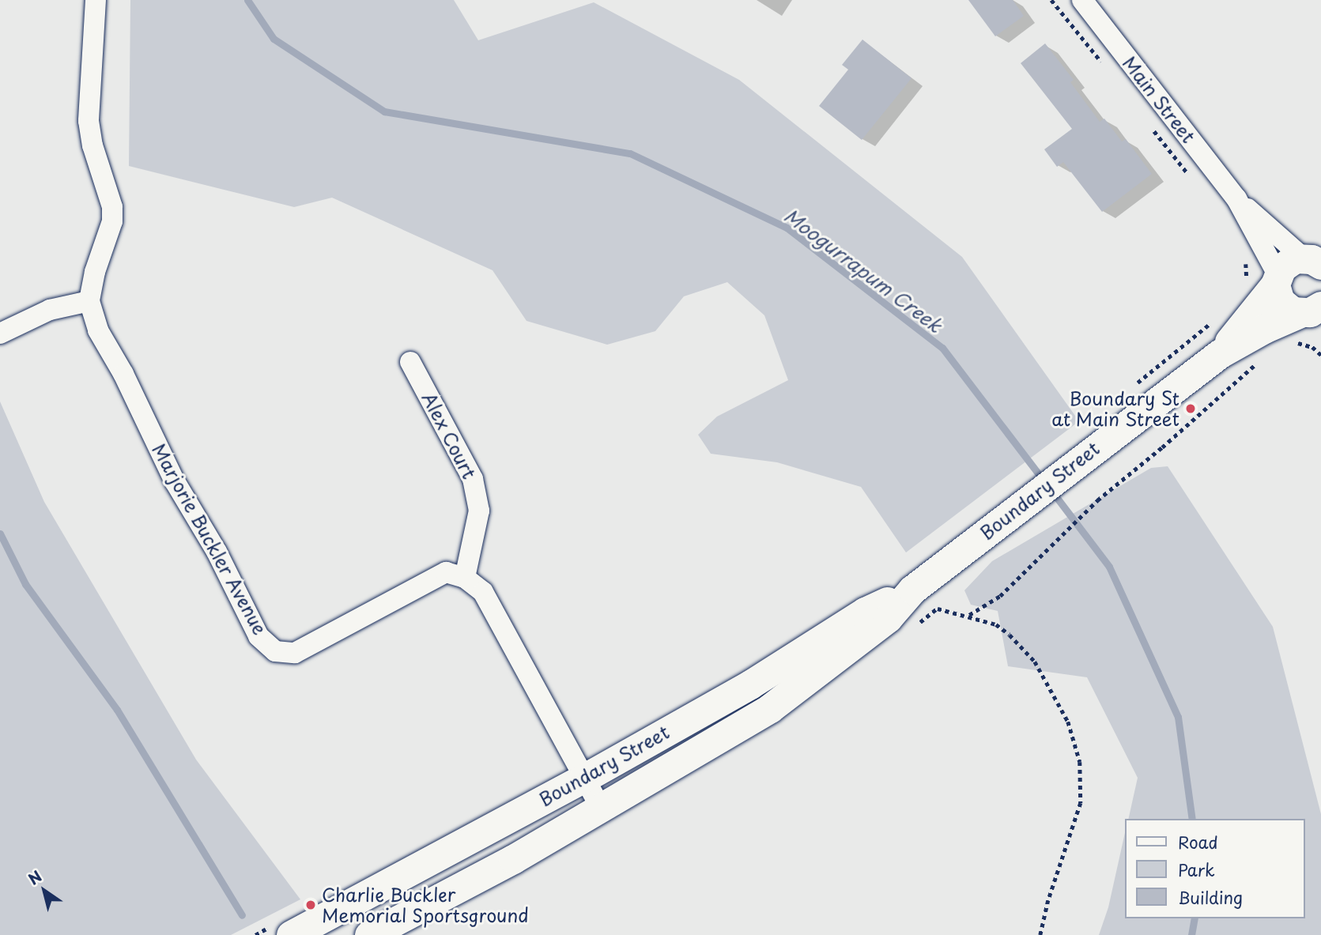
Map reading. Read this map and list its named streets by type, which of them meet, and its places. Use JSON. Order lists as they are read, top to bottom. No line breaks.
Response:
{"streets":{"street":["Main Street","Alex Court","Boundary Street","Marjorie Buckler Avenue"]},"crossings":[["Main Street","Boundary Street"],["Alex Court","Marjorie Buckler Avenue"]],"water":["Moogurrapum Creek"],"places":["Boundary St at Main Street","Charlie Buckler Memorial Sportsground"],"legend":["Road","Park","Building"],"north":"top left"}
